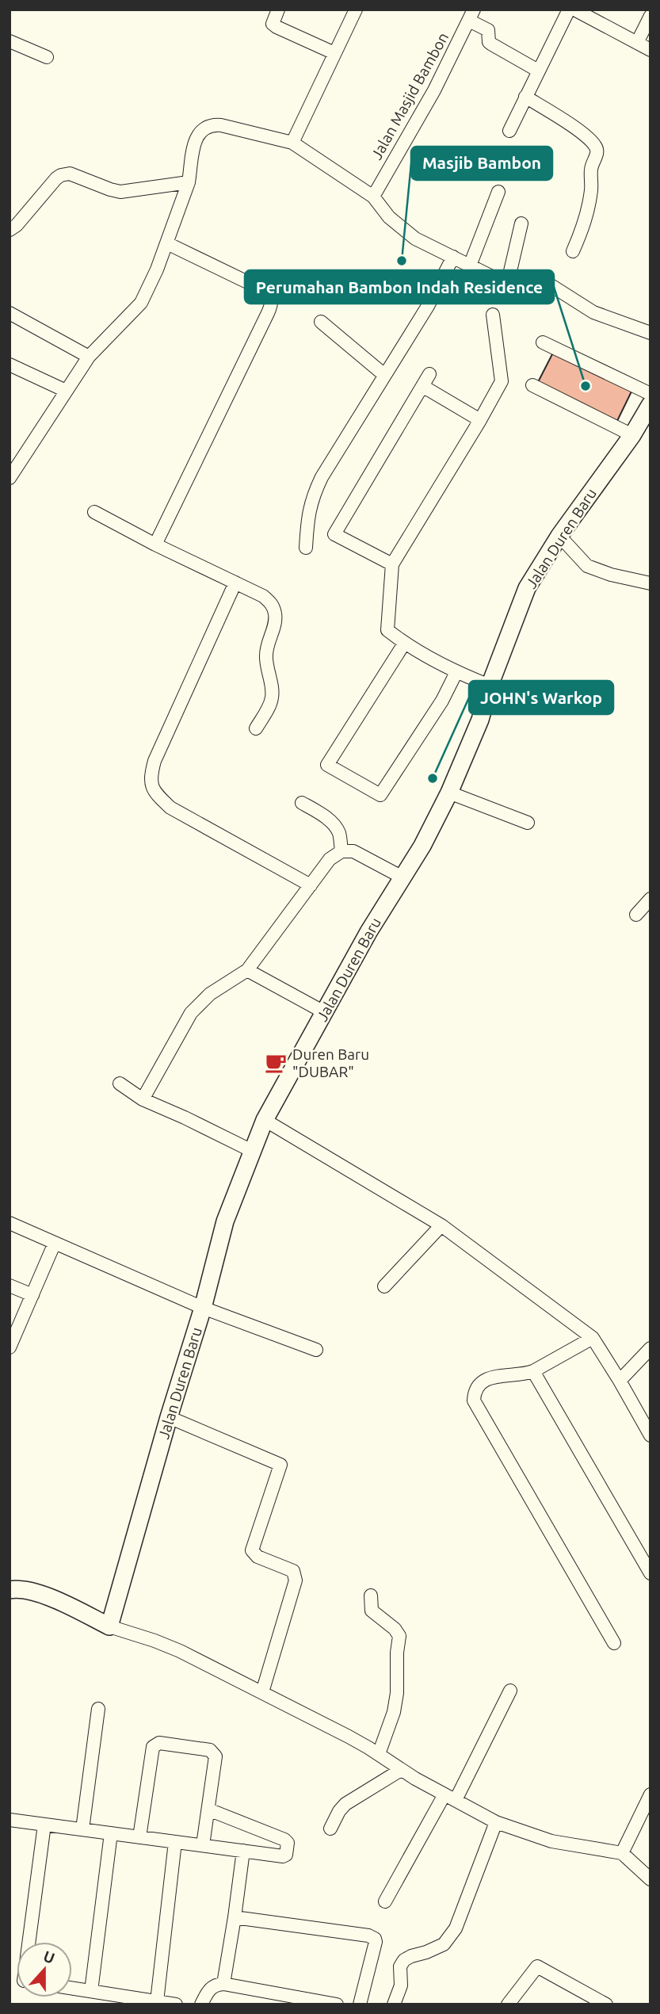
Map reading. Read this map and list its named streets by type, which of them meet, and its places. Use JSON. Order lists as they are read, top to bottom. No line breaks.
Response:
{"streets":{"street":["Jalan Masjid Bambon","Jalan Duren Baru"]},"places":{"other":["Masjib Bambon","Perumahan Bambon Indah Residence","JOHN's Warkop"],"cafe":["Duren Baru \"DUBAR\""]},"north":"top"}
